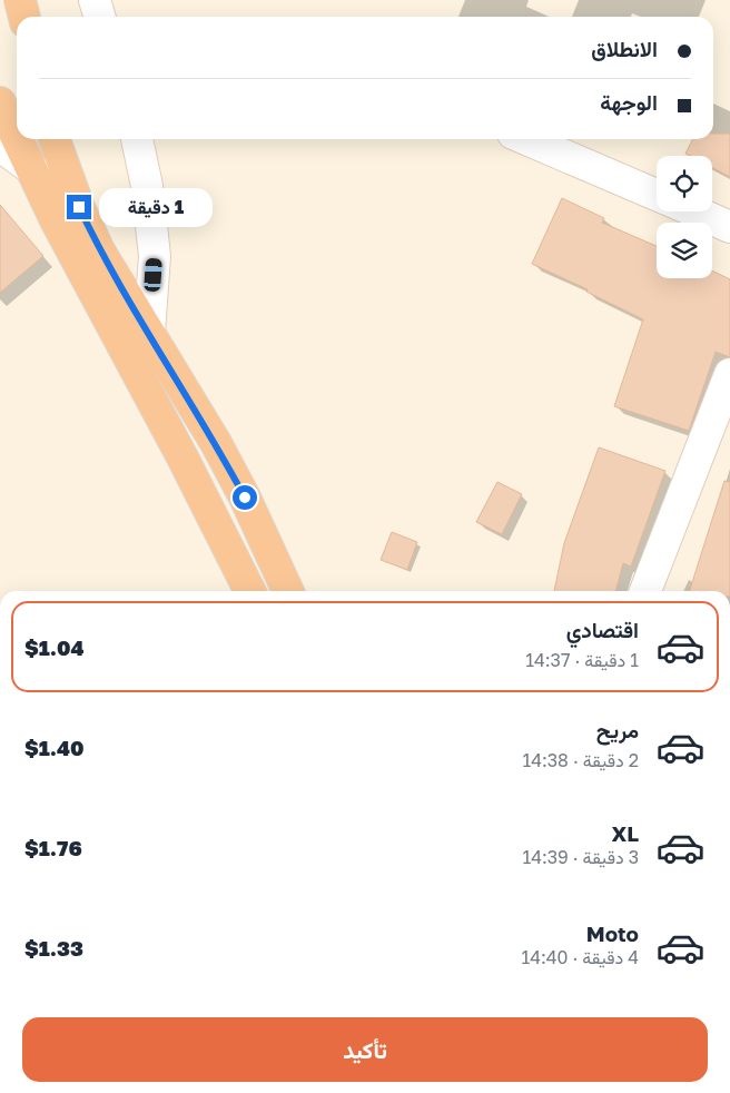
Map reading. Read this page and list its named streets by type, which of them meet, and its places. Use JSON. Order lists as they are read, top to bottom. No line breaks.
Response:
{"page":{"banner":["الانطلاق","الوجهة"],"bubble":"1 دقيقة","list":[{"name":"اقتصادي","note":"1 دقيقة · 14:37","value":"$1.04"},{"name":"مريح","note":"2 دقيقة · 14:38","value":"$1.40"},{"name":"XL","note":"3 دقيقة · 14:39","value":"$1.76"},{"name":"Moto","note":"4 دقيقة · 14:40","value":"$1.33"}],"buttons":"تأكيد"}}
